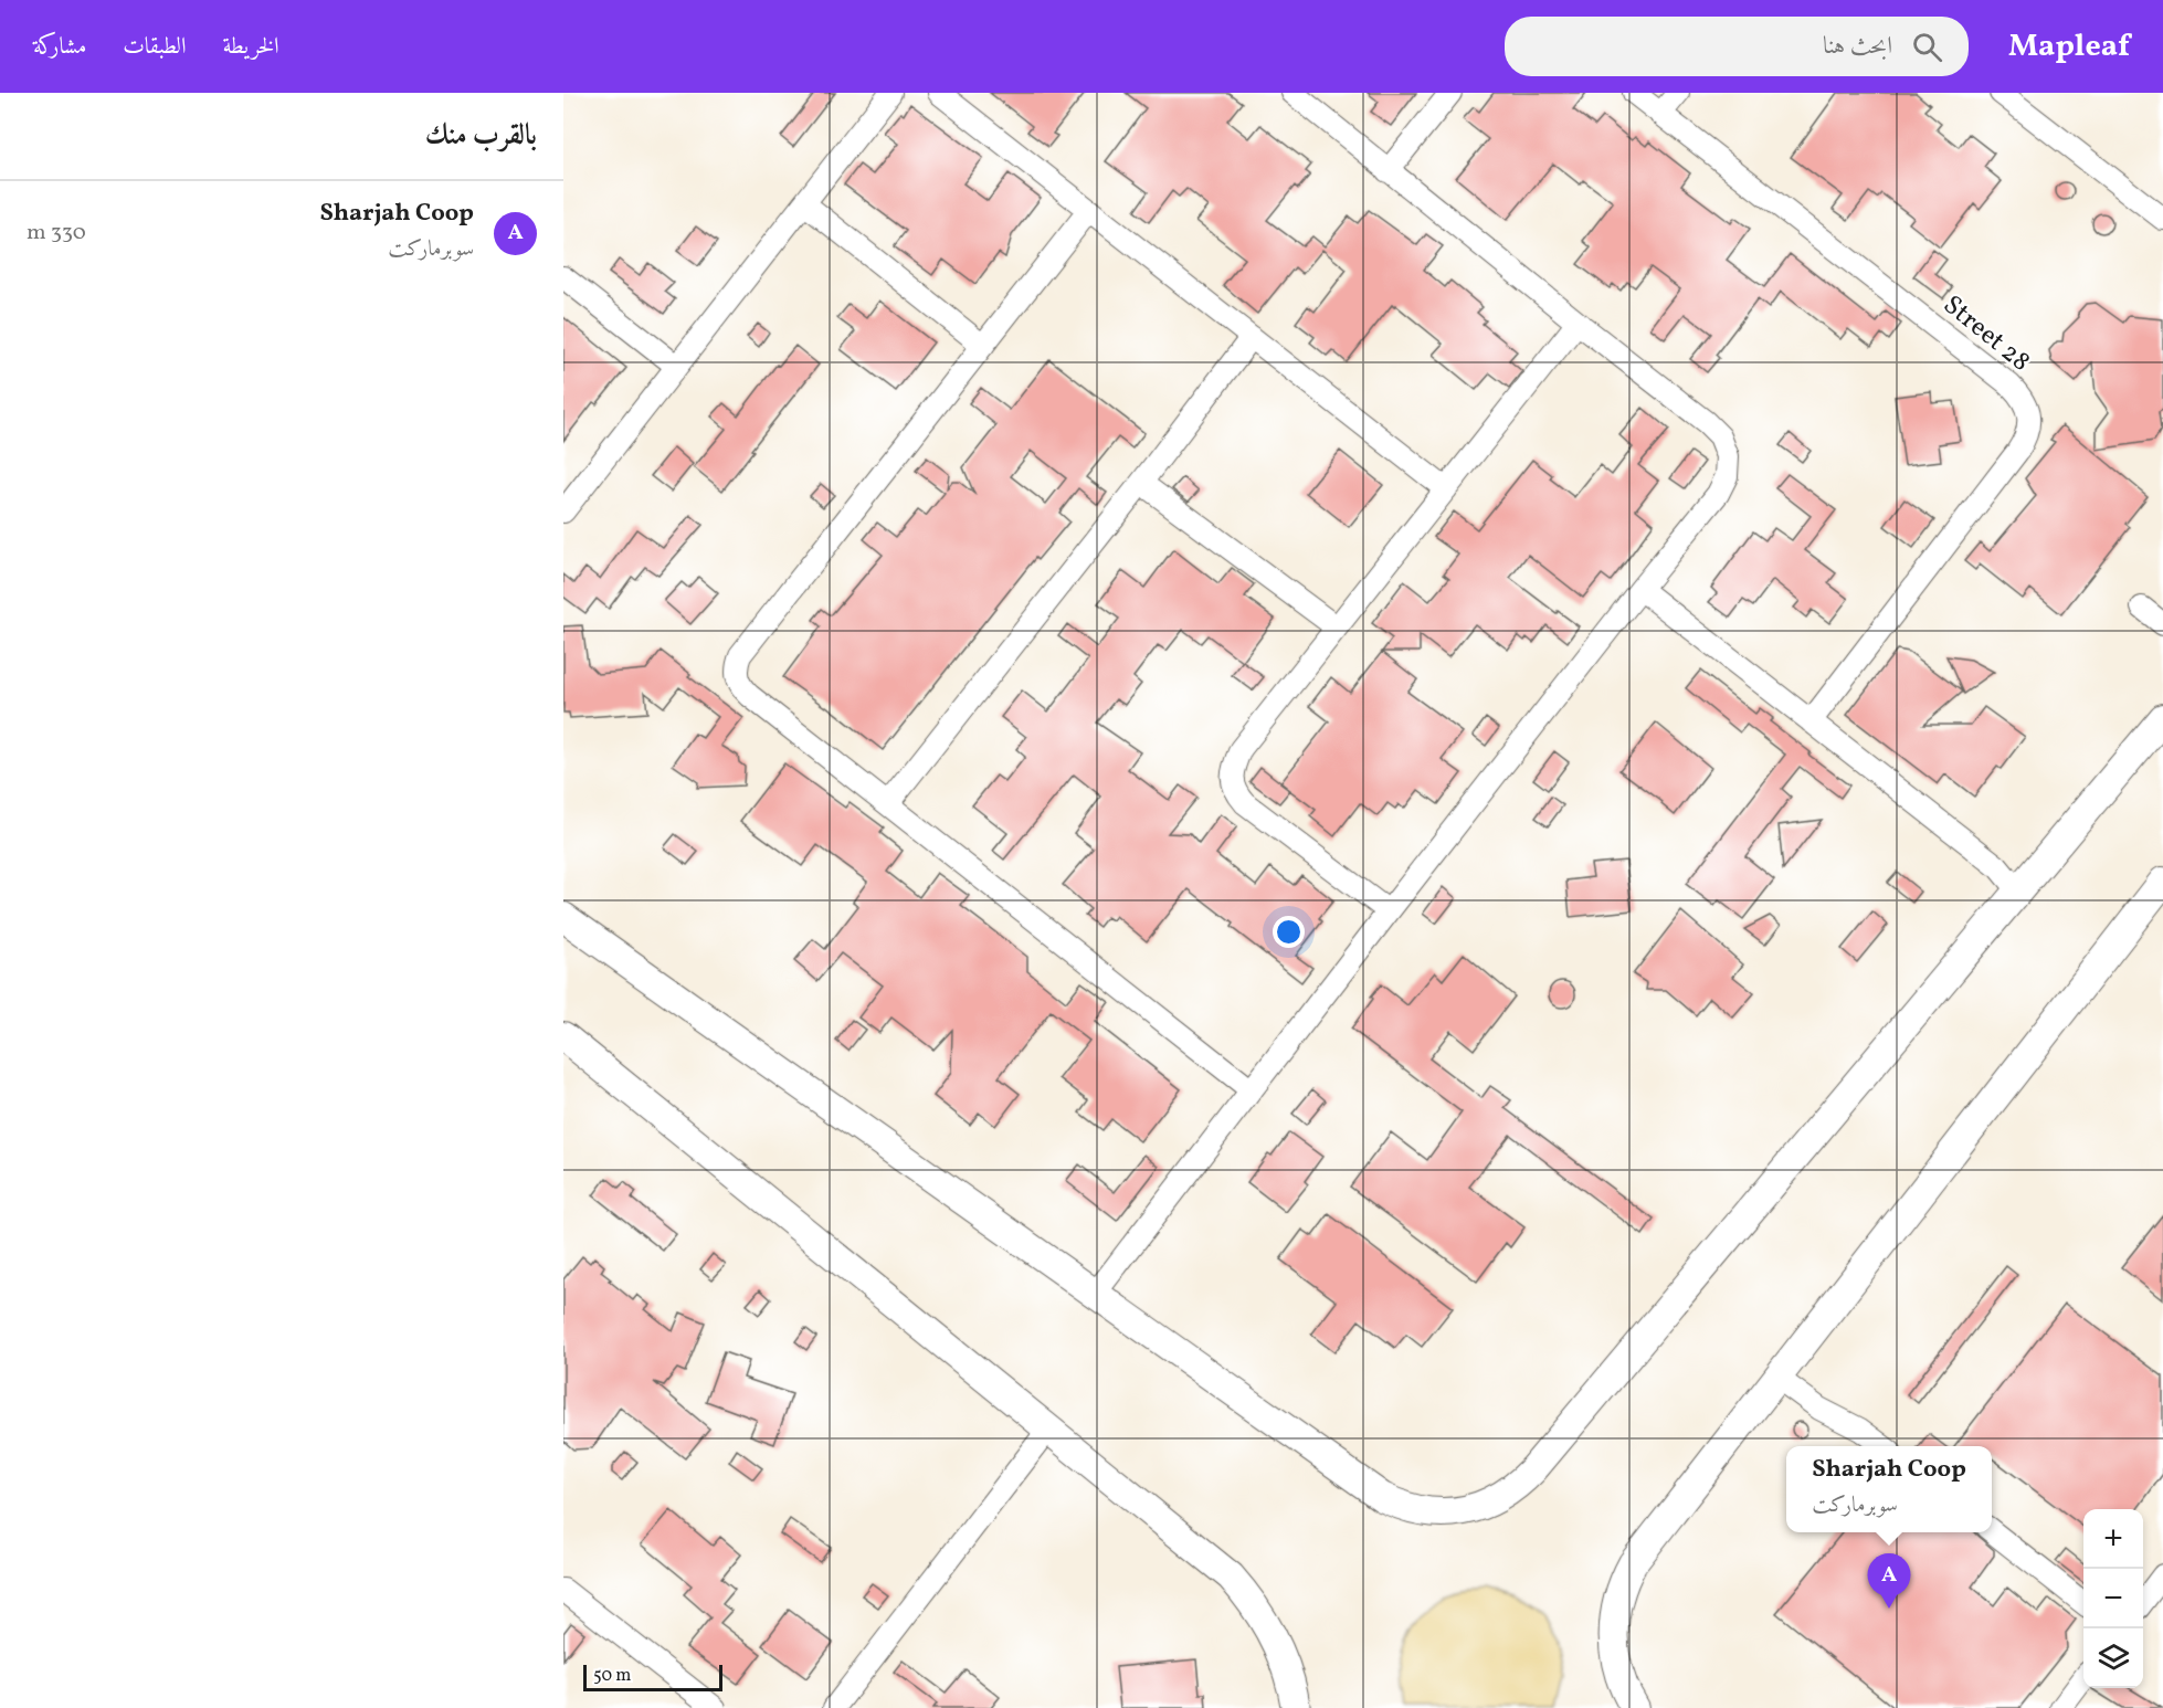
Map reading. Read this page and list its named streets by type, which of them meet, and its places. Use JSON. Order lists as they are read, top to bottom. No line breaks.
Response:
{"streets":{"street":["Street 28"]},"scale_bar":"50 m","page":{"header":"Mapleaf","search":"ابحث هنا","nav":["الخريطة","الطبقات","مشاركة"],"heading":"بالقرب منك","list":[{"mark":"A","name":"Sharjah Coop","note":"سوبرماركت","value":"330 m"}],"popup":["Sharjah Coop","سوبرماركت"],"map_buttons":["+","−"],"pins":"A","scale":"50 m"}}
